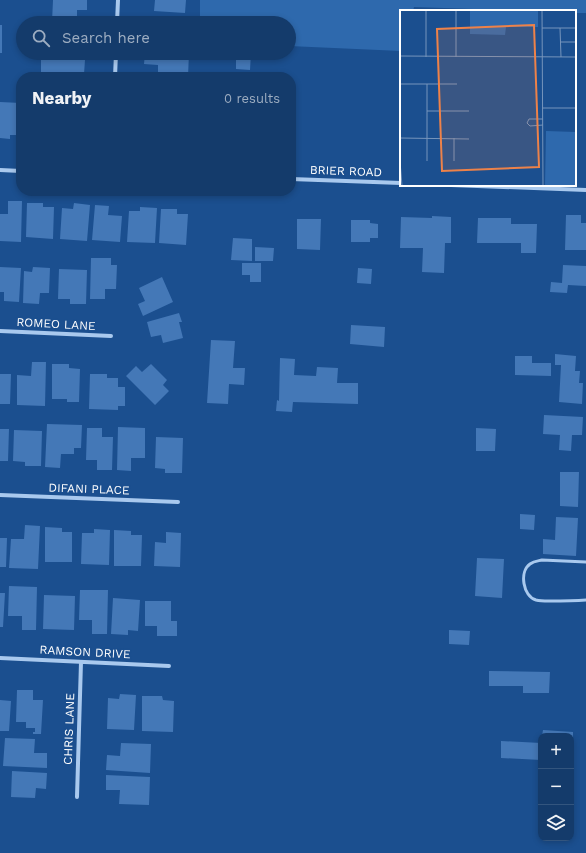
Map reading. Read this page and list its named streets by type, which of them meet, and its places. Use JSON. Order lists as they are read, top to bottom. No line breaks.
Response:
{"streets":{"street":["BRIER ROAD","ROMEO LANE","DIFANI PLACE","RAMSON DRIVE","CHRIS LANE"]},"crossings":[["RAMSON DRIVE","CHRIS LANE"]],"page":{"search":"Search here","heading":["Nearby","0 results"],"map_buttons":["+","−"]}}
